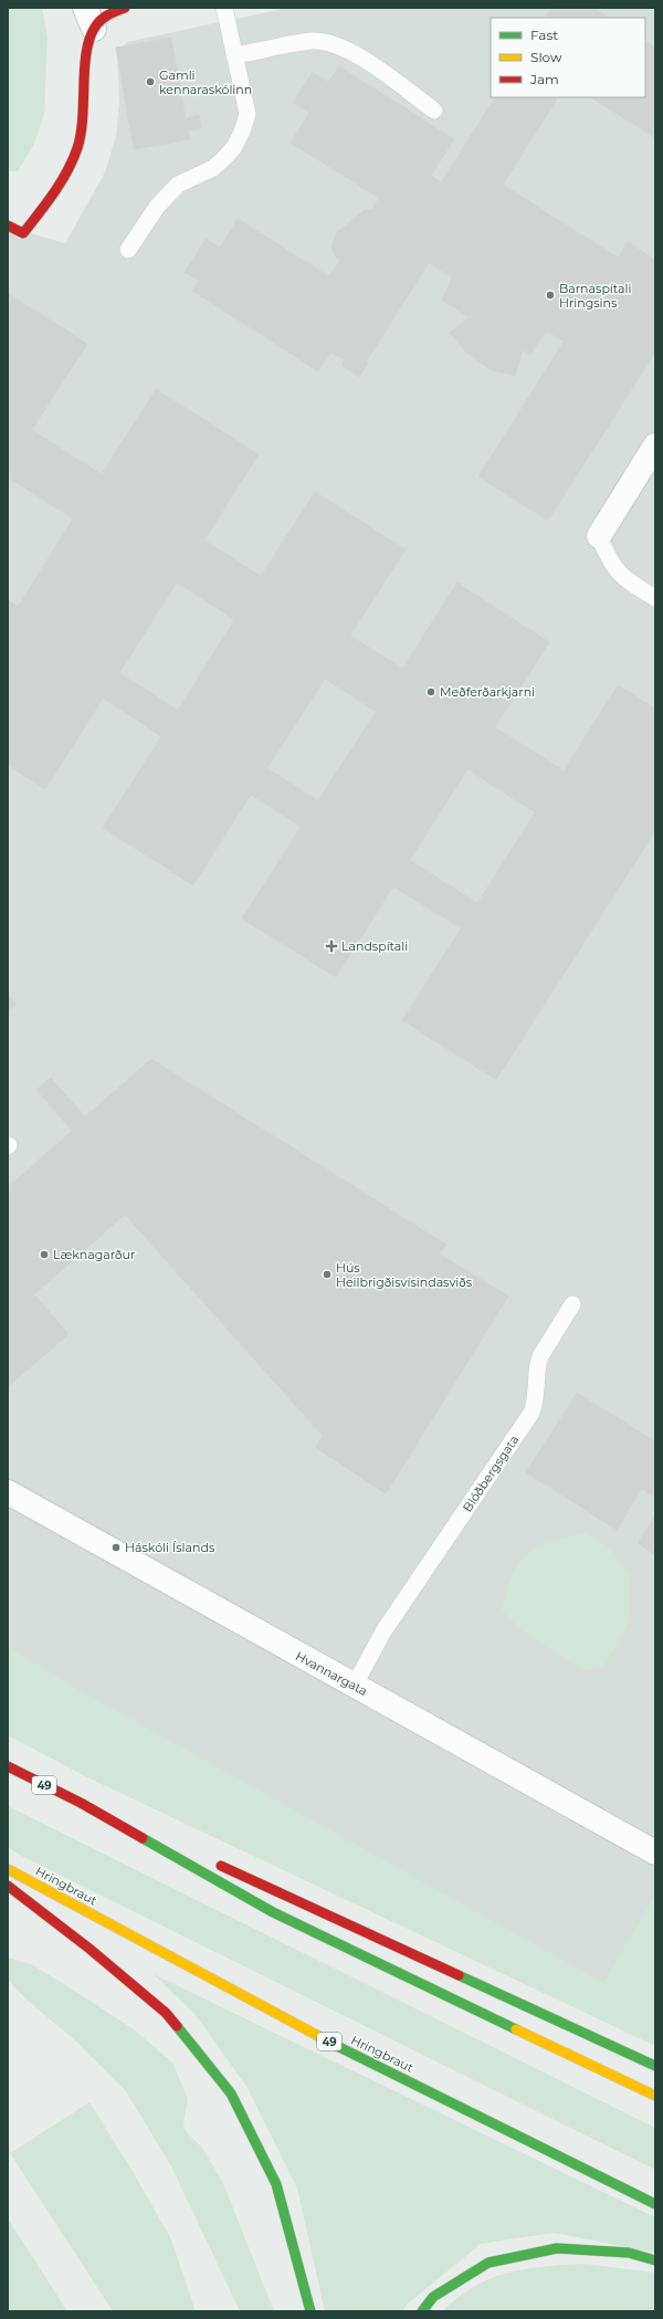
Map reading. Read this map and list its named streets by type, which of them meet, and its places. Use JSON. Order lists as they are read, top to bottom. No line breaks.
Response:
{"streets":{"main road":["49","Hringbraut"],"street":["Hvannargata"],"lane":["Blóðbergsgata"]},"crossings":[["Blóðbergsgata","Hvannargata"]],"places":{"other":["Gamli kennaraskólinn","Barnaspítali Hringsins","Meðferðarkjarni","Læknagarður","Hús Heilbrigðisvísindasviðs","Háskóli Íslands"],"health":["Landspítali"]},"legend":["Fast","Slow","Jam"]}
